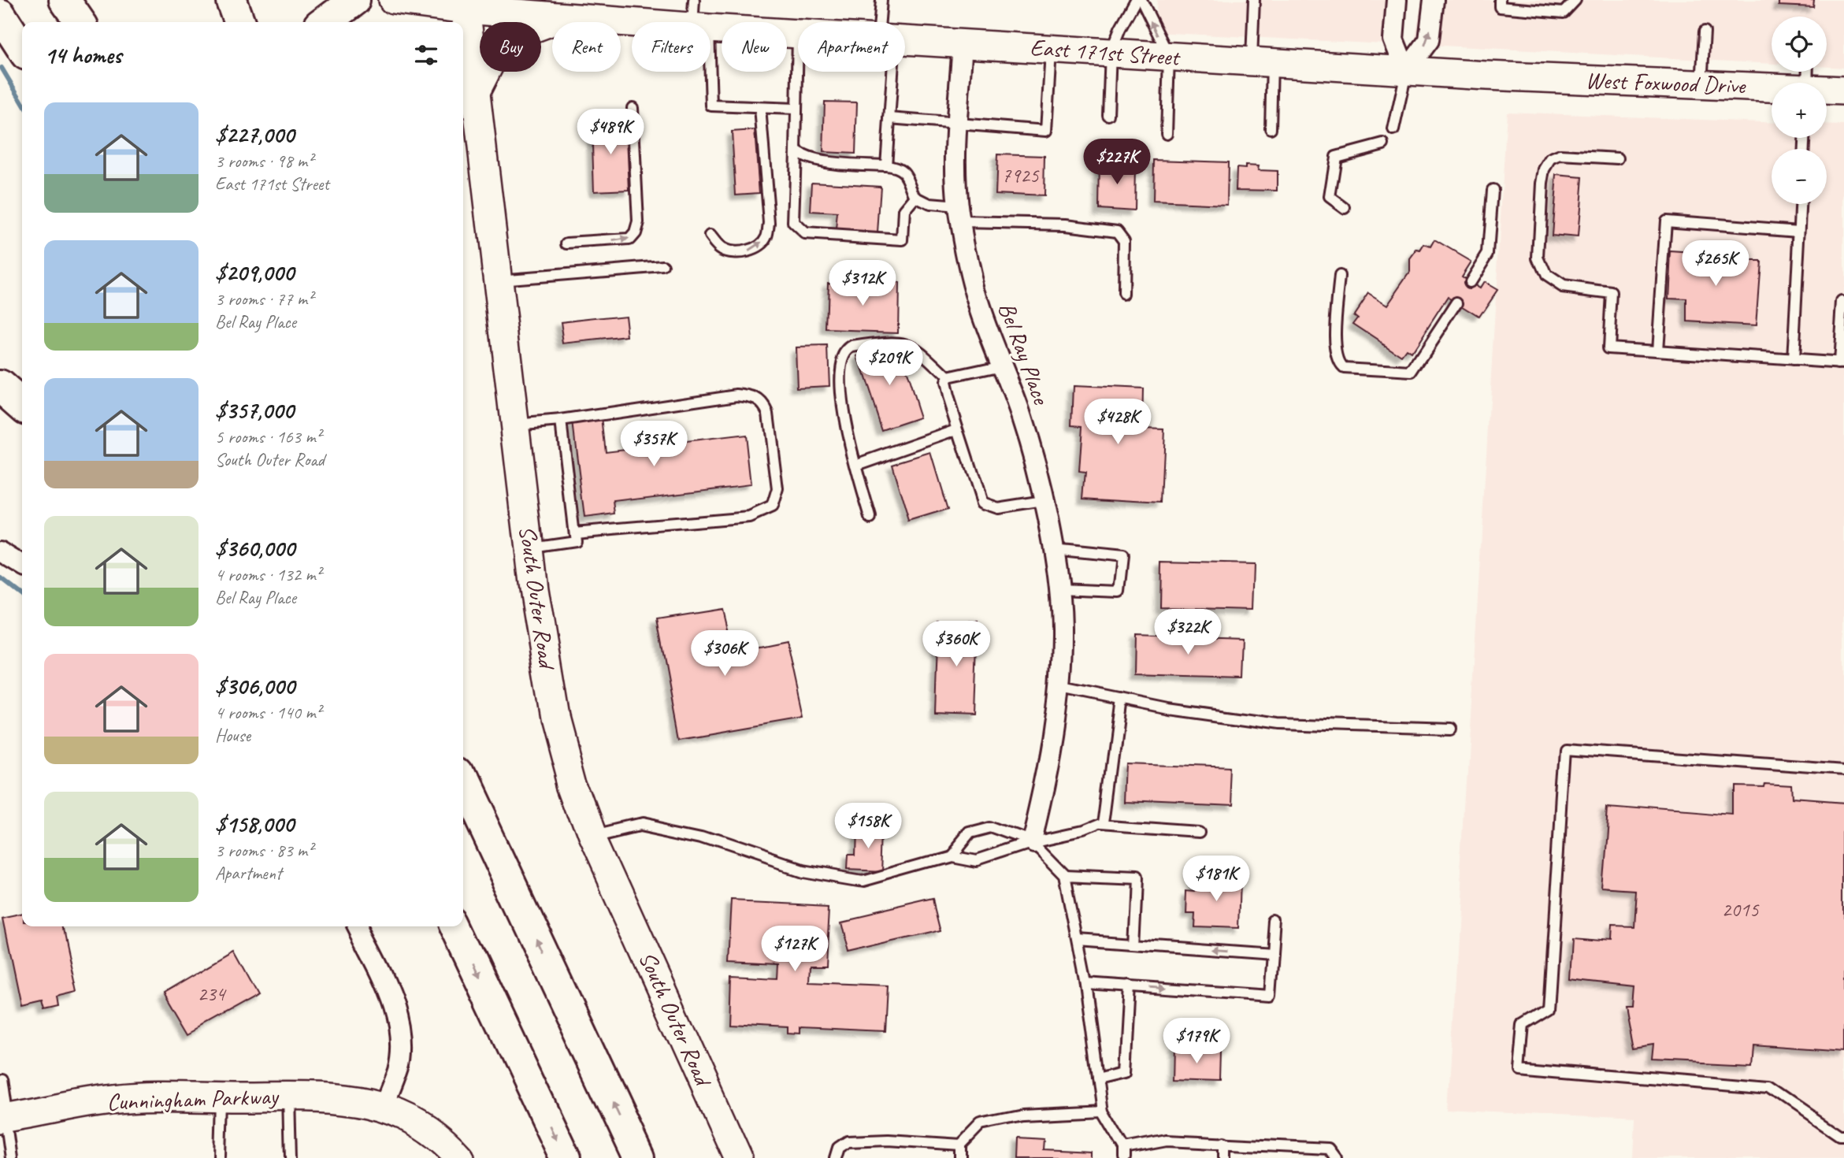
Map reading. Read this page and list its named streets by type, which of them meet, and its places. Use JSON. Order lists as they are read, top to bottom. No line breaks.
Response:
{"streets":{"street":["East 171st Street","West Foxwood Drive","Bel Ray Place","South Outer Road","Cunningham Parkway"]},"crossings":[["East 171st Street","West Foxwood Drive"],["East 171st Street","Bel Ray Place"],["East 171st Street","South Outer Road"]],"house_numbers":["7925","2015","234"],"page":{"map_buttons":["+","−"],"chip":["Buy","Rent","Filters","New","Apartment"],"heading":"14 homes","list":[{"name":"$227,000","note":"3 rooms · 98 m² · East 171st Street"},{"name":"$209,000","note":"3 rooms · 77 m² · Bel Ray Place"},{"name":"$357,000","note":"5 rooms · 163 m² · South Outer Road"},{"name":"$360,000","note":"4 rooms · 132 m² · Bel Ray Place"},{"name":"$306,000","note":"4 rooms · 140 m² · House"},{"name":"$158,000","note":"3 rooms · 83 m² · Apartment"}],"price":["$489K","$227K","$265K","$312K","$209K","$428K","$357K","$322K","$360K","$306K","$158K","$181K","$127K","$179K"]}}
